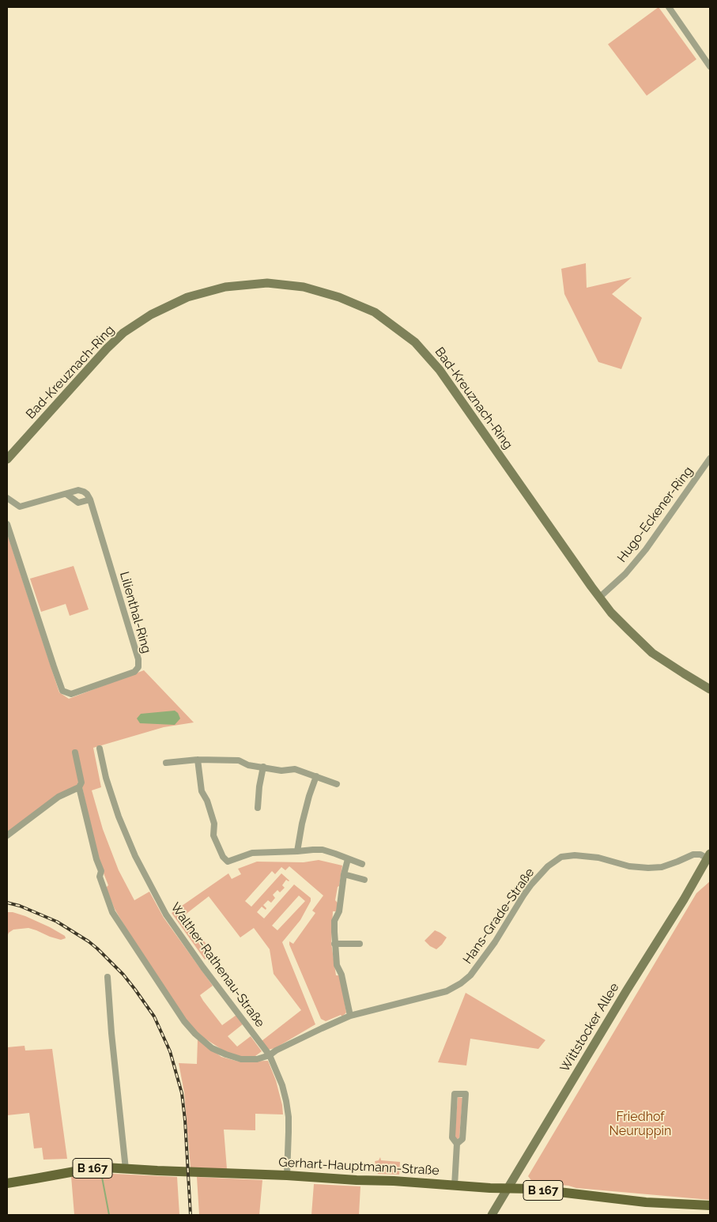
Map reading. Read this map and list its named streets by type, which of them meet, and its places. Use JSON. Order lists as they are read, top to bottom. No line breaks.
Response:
{"streets":{"main road":["Bad-Kreuznach-Ring","Wittstocker Allee","Gerhart-Hauptmann-Straße","B 167"],"street":["Hugo-Eckener-Ring","Lilienthal-Ring","Hans-Grade-Straße","Walther-Rathenau-Straße"]},"crossings":[["Bad-Kreuznach-Ring","Hugo-Eckener-Ring"],["Hans-Grade-Straße","Walther-Rathenau-Straße"],["Hans-Grade-Straße","Wittstocker Allee"],["Walther-Rathenau-Straße","Gerhart-Hauptmann-Straße"],["Wittstocker Allee","Gerhart-Hauptmann-Straße"]],"parks":["Friedhof Neuruppin"]}
